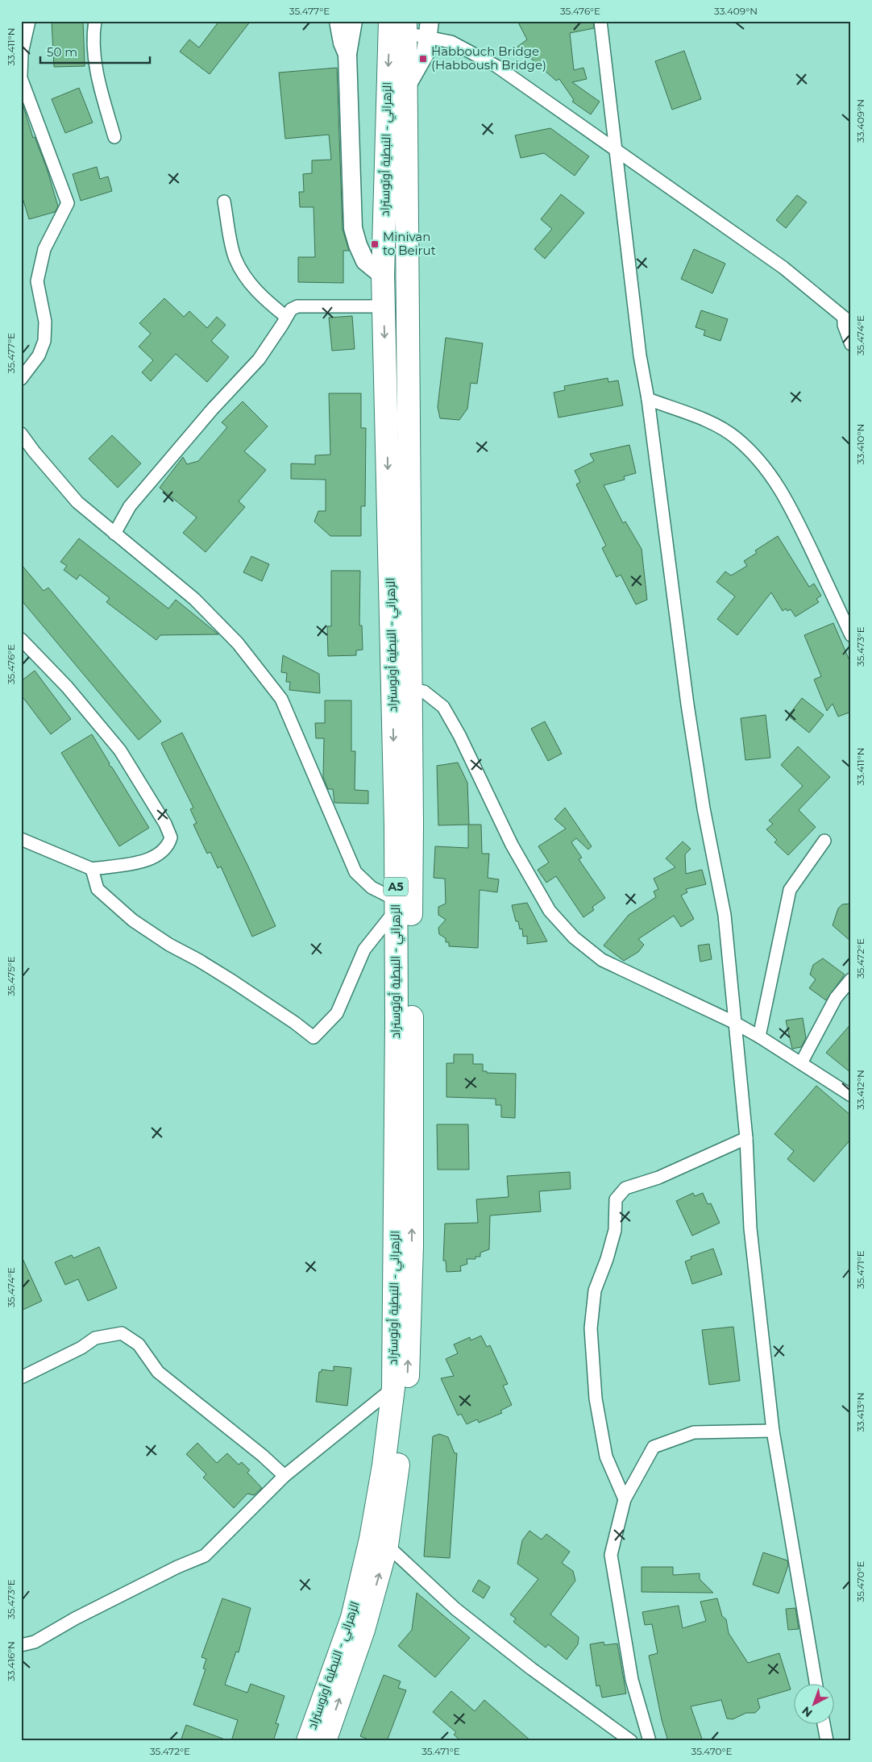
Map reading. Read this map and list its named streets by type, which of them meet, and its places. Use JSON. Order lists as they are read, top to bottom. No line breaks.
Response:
{"streets":{"highway":["الزهراني - النبطية أوتوستراد","A5"]},"places":{"transit":["Habbouch Bridge (Habboush Bridge)","Minivan to Beirut"]},"scale_bar":"50 m","north":"bottom left","coordinates":["35.477°E","35.476°E","33.409°N","33.411°N","35.474°E","33.410°N","35.473°E","35.472°E","35.475°E","33.412°N","35.471°E","33.413°N","35.470°E","33.416°N"]}
